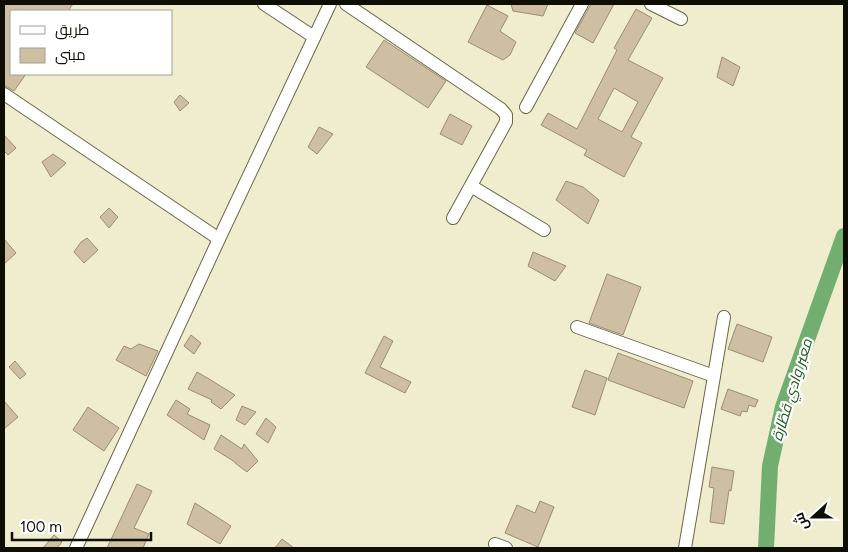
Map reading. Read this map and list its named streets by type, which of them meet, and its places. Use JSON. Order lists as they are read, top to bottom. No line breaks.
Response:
{"water":["معبر وادي قطّارة"],"legend":["طريق","مبنى"],"scale_bar":"100 m","north":"left"}
